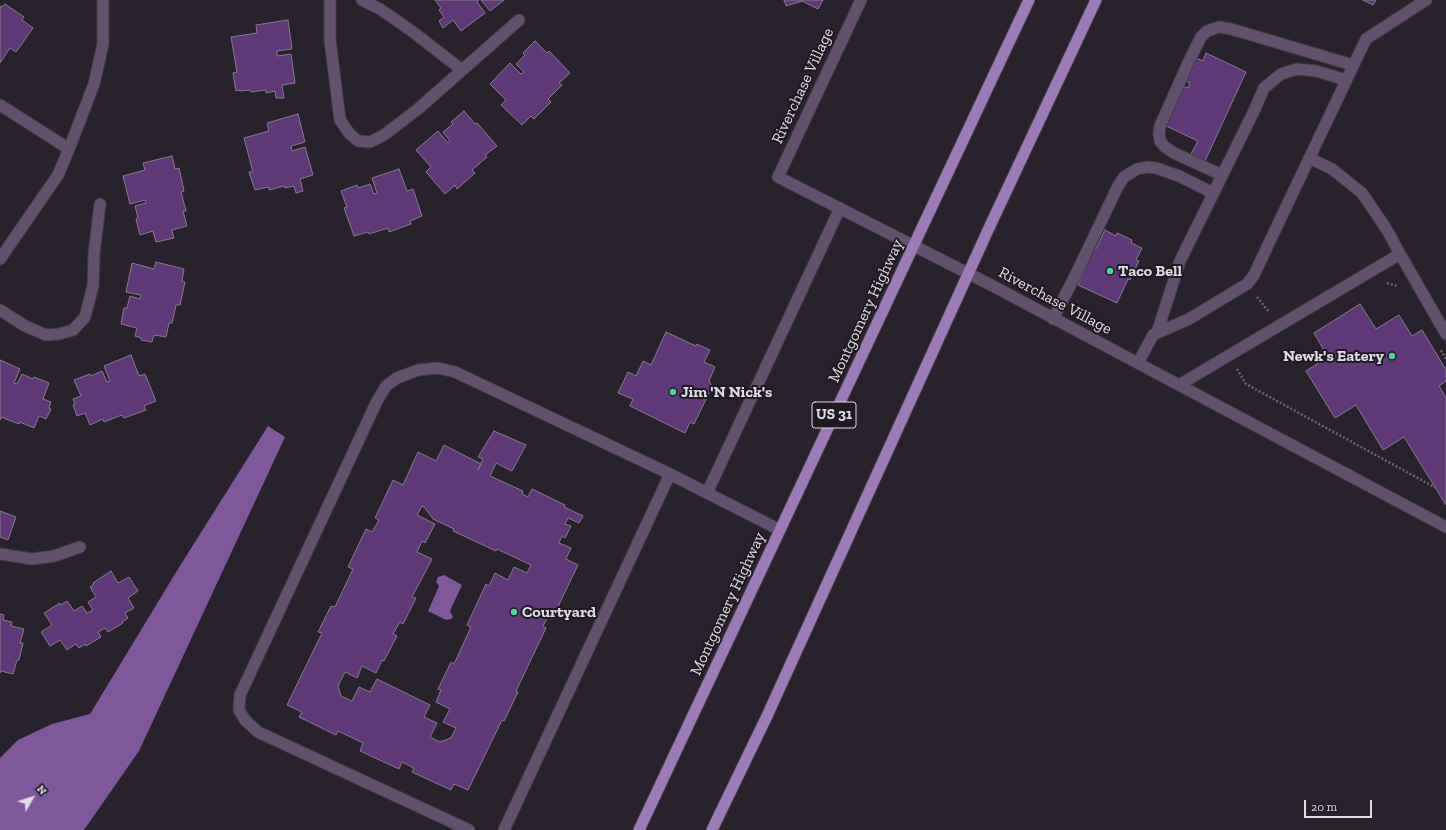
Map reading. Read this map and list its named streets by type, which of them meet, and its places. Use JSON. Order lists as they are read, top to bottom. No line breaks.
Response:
{"streets":{"main road":["Montgomery Highway","US 31"],"street":["Riverchase Village"]},"crossings":[["Riverchase Village","Montgomery Highway"]],"places":["Taco Bell","Newk's Eatery","Jim 'N Nick's","Courtyard"],"scale_bar":"20 m","north":"top right"}
